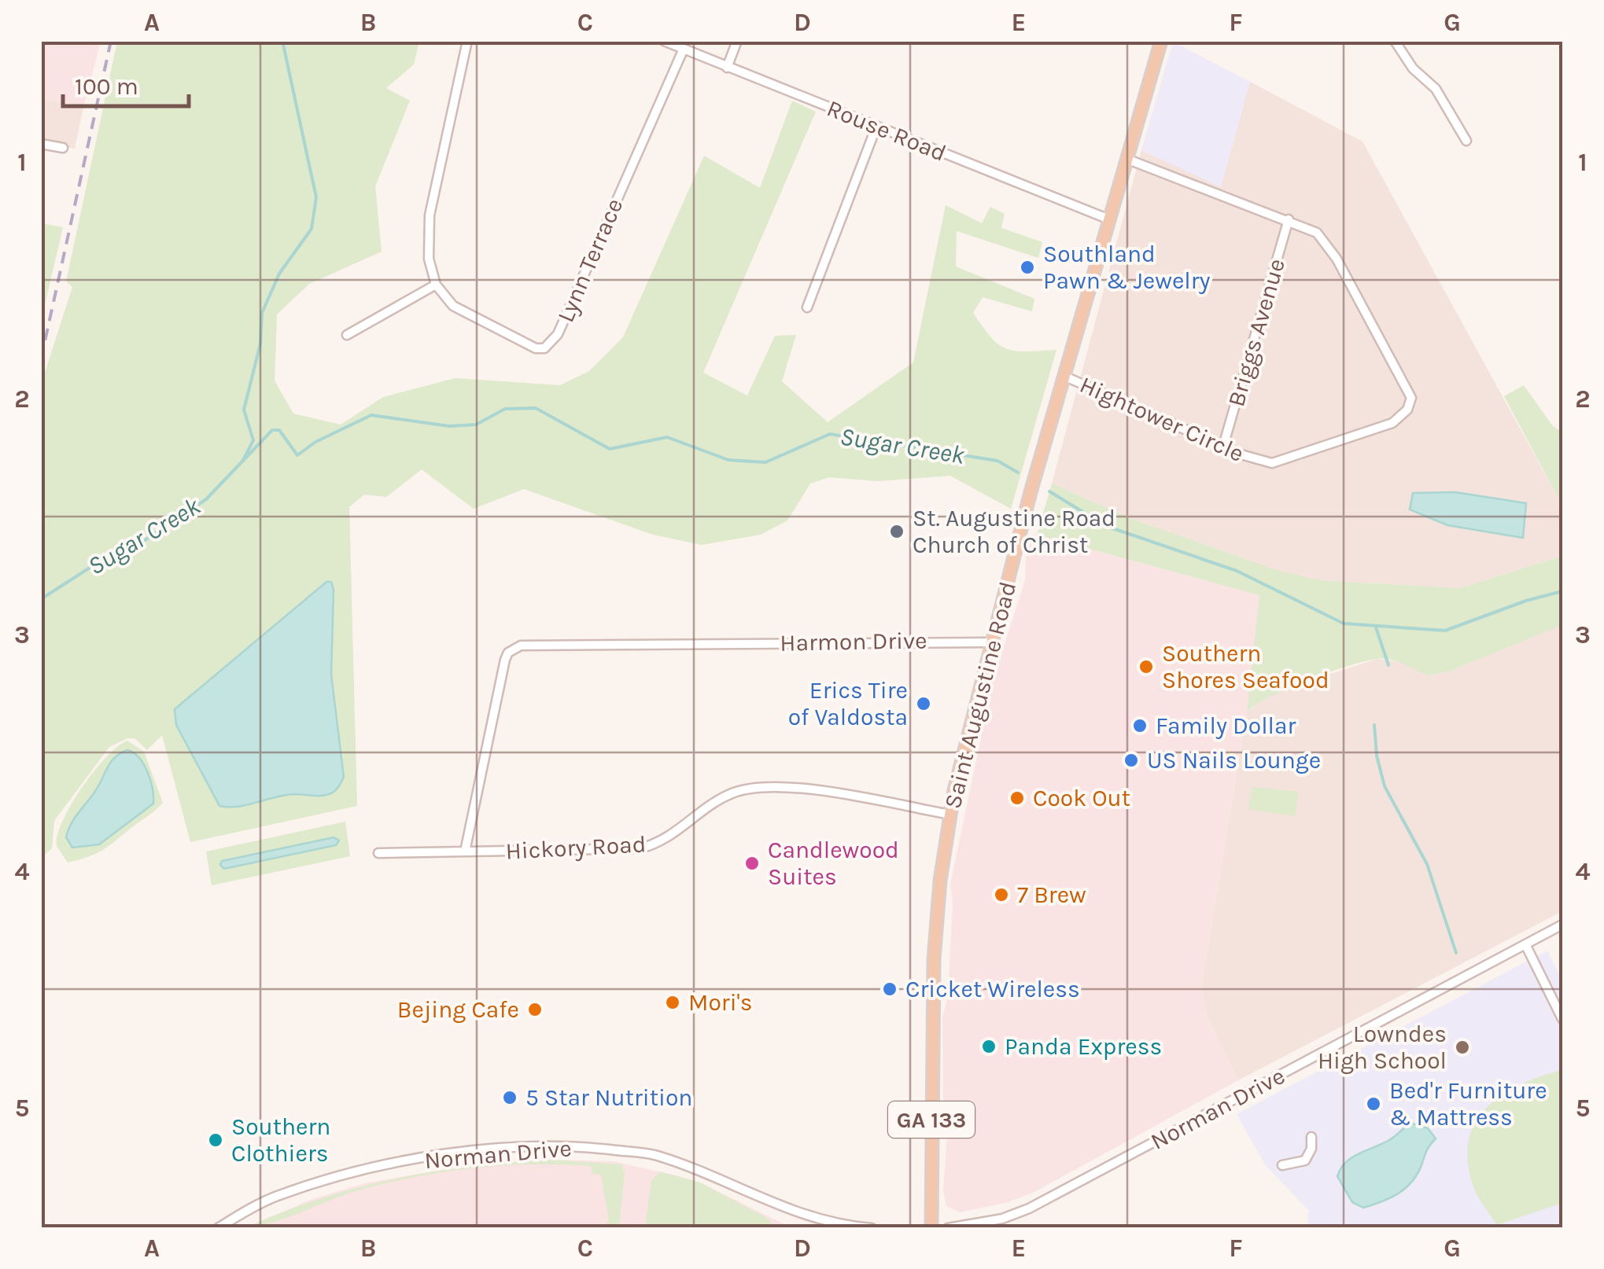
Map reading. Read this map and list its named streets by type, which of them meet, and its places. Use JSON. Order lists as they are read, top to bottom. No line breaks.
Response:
{"streets":{"main road":["Saint Augustine Road","GA 133"],"street":["Rouse Road","Lynn Terrace","Briggs Avenue","Hightower Circle","Harmon Drive","Hickory Road","Norman Drive"]},"crossings":[["Rouse Road","Lynn Terrace"],["Rouse Road","Saint Augustine Road"],["Briggs Avenue","Hightower Circle"],["Hightower Circle","Saint Augustine Road"],["Harmon Drive","Saint Augustine Road"],["Harmon Drive","Hickory Road"],["Saint Augustine Road","Hickory Road"]],"water":["Sugar Creek"],"places":["Southland Pawn & Jewelry","St. Augustine Road Church of Christ","Southern Shores Seafood","Erics Tire of Valdosta","Family Dollar","US Nails Lounge","Cook Out","Candlewood Suites","7 Brew","Cricket Wireless","Mori's","Bejing Cafe","Panda Express","Lowndes High School","5 Star Nutrition","Bed'r Furniture & Mattress","Southern Clothiers"],"scale_bar":"100 m","grid":{"columns":["A","B","C","D","E","F","G"],"rows":["1","2","3","4","5"]}}
